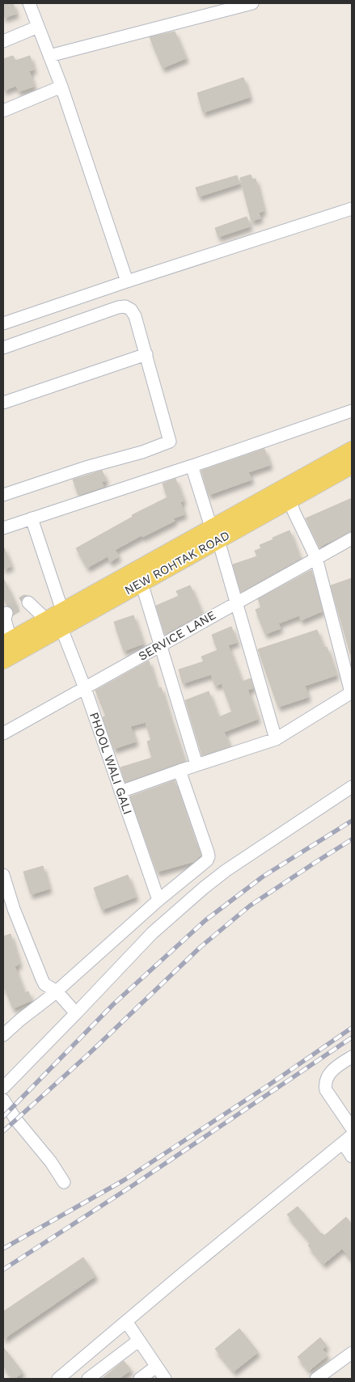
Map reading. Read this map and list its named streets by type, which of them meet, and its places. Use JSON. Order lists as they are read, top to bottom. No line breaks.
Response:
{"streets":{"main road":["NEW ROHTAK ROAD"],"street":["SERVICE LANE","PHOOL WALI GALI"]},"crossings":[["NEW ROHTAK ROAD","PHOOL WALI GALI"],["SERVICE LANE","PHOOL WALI GALI"]]}
